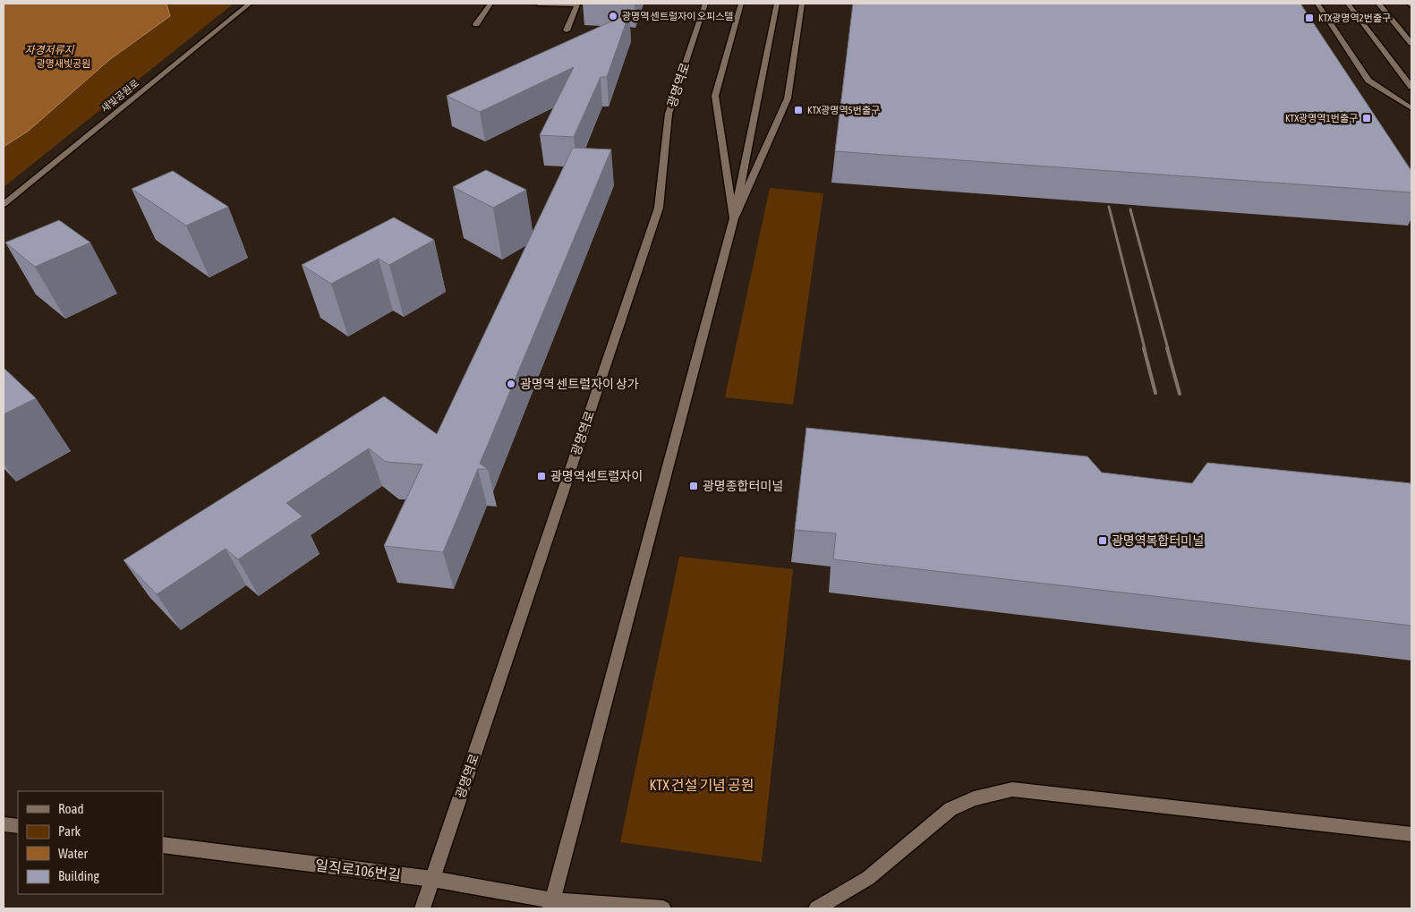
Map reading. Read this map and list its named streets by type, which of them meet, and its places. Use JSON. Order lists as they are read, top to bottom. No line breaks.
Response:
{"streets":{"street":["광명역로","새빛공원로","일직로106번길"]},"crossings":[["광명역로","일직로106번길"]],"water":["자경저류지"],"parks":["광명새빛공원","KTX 건설 기념 공원"],"places":{"other":["광명역 센트럴자이 오피스텔","광명역 센트럴자이 상가"],"transit":["KTX광명역2번출구","KTX광명역5번출구","KTX광명역1번출구","광명역센트럴자이","광명종합터미널","광명역복합터미널"]},"legend":["Road","Park","Water","Building"]}
